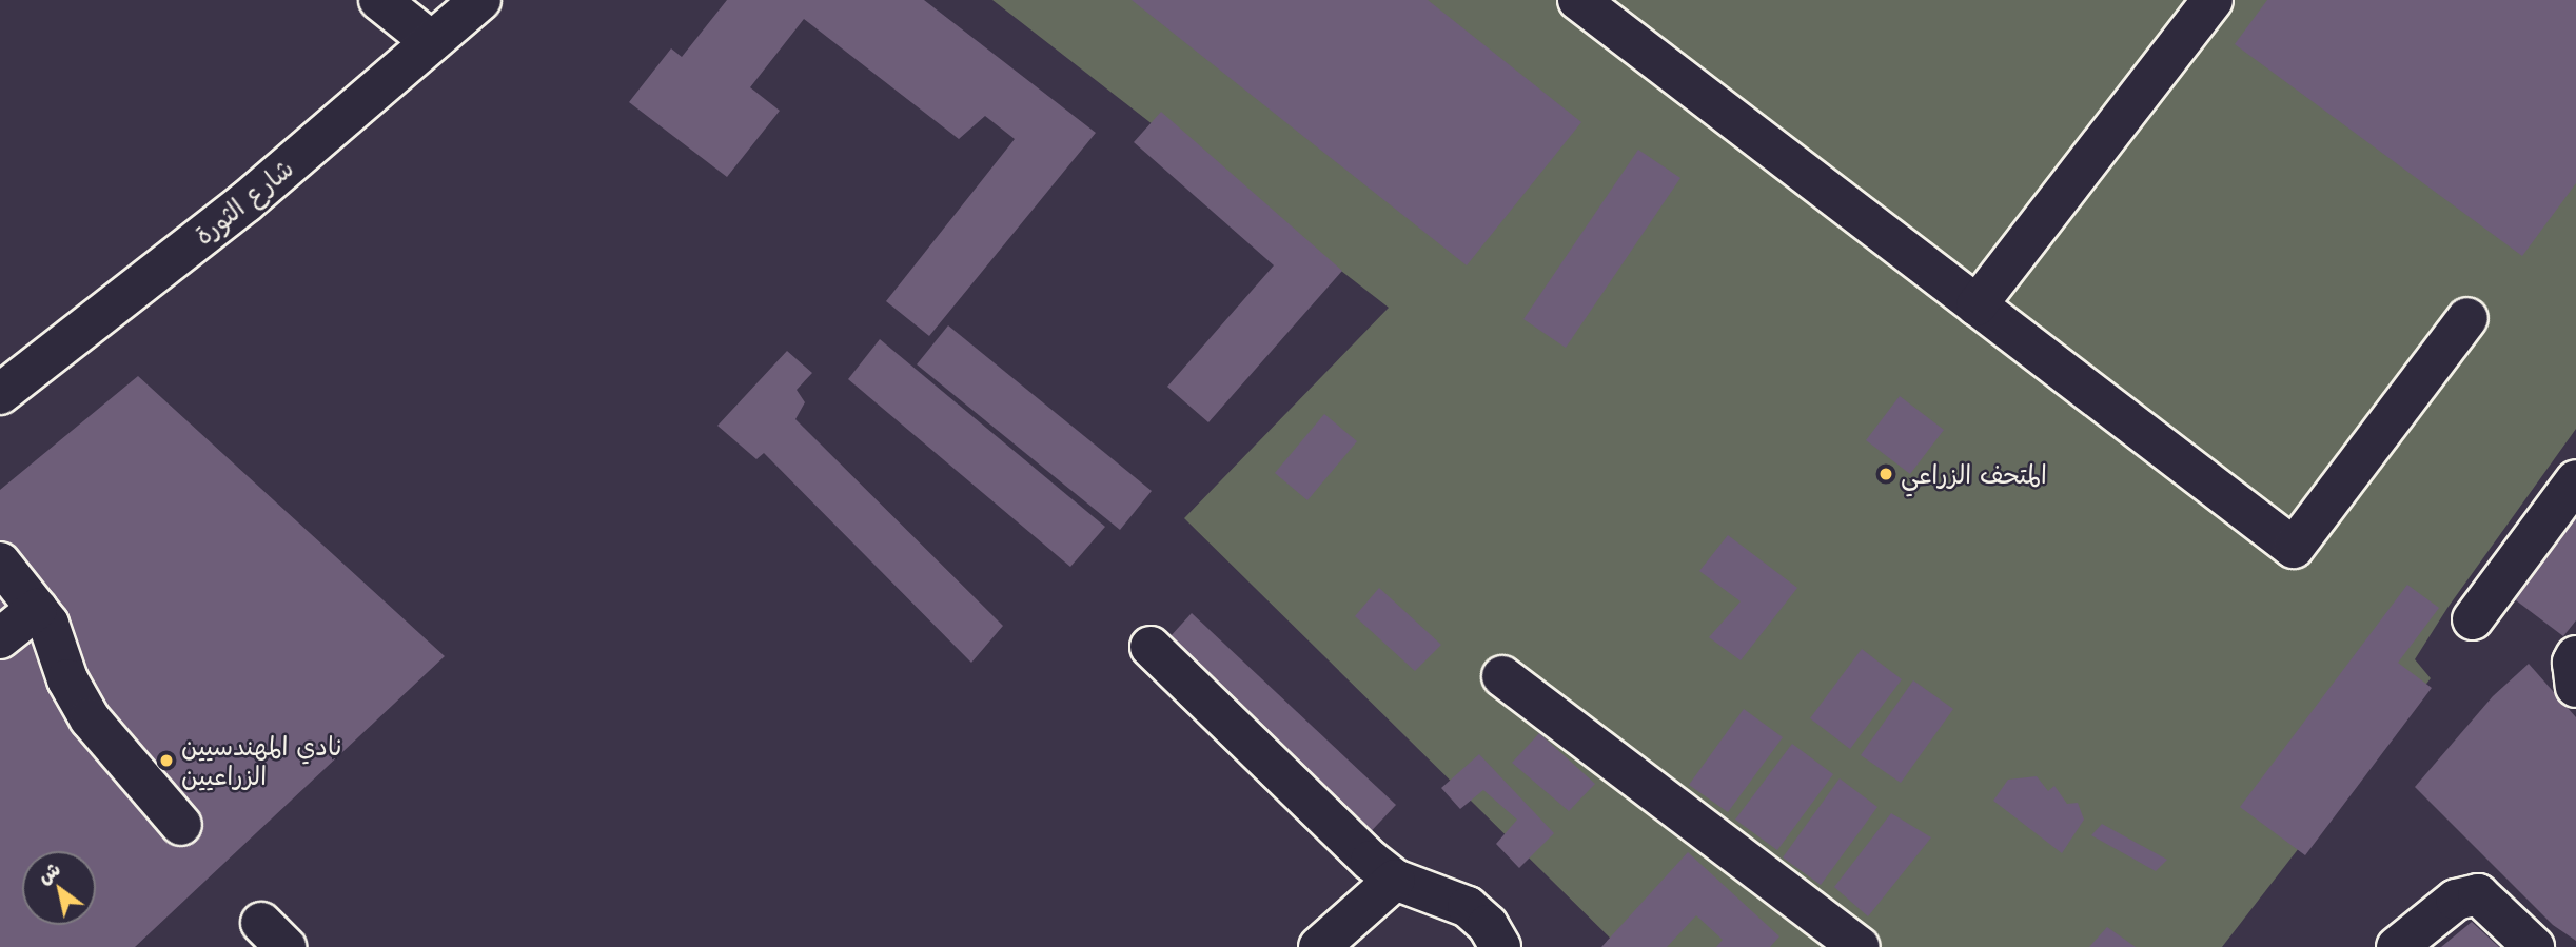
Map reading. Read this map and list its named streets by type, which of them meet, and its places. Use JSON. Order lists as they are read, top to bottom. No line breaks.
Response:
{"streets":{"street":["شارع الثورة"]},"places":["المتحف الزراعي","نادي المهندسيين الزراعيين"],"north":"top left"}
